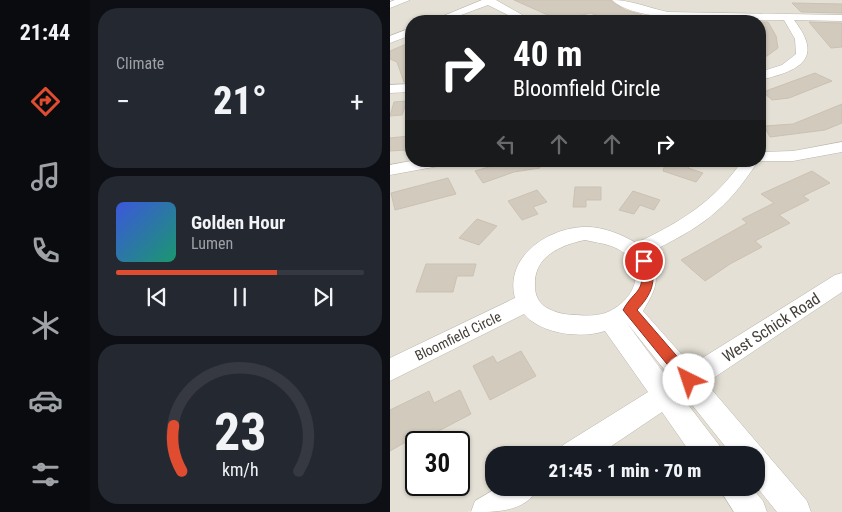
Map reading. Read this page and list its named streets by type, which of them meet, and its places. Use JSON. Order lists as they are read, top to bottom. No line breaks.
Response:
{"streets":{"street":["West Schick Road","Bloomfield Circle"]},"page":{"tabs":"21:44","tile":"Climate","turn":["40 m","Bloomfield Circle"],"heat":["−","21°","+"],"song":["Golden Hour","Lumen"],"limit":"30","trip":"21:45 · 1 min · 70 m","gauge":["23","km/h"]}}
